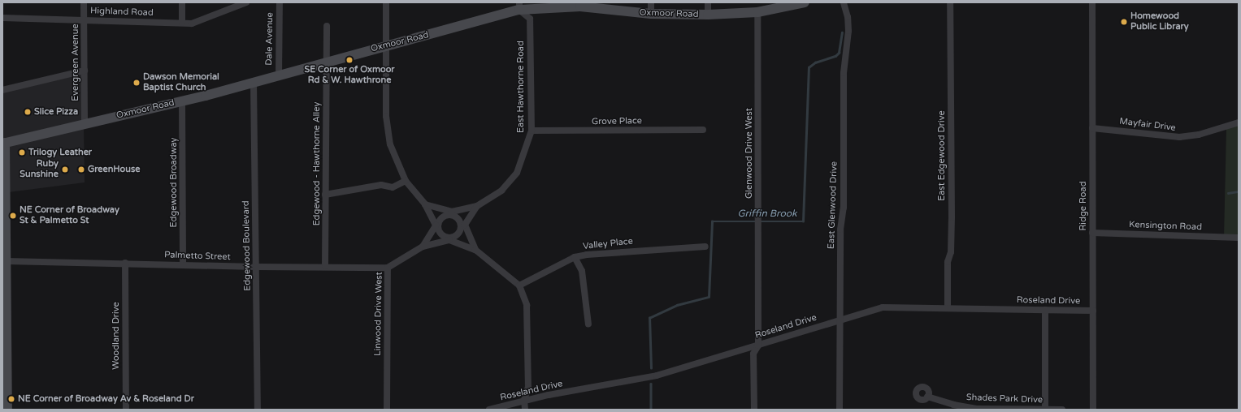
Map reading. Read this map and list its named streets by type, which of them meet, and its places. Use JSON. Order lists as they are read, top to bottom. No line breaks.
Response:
{"streets":{"main road":["Oxmoor Road"],"street":["Highland Road","Dale Avenue","Evergreen Avenue","East Hawthorne Road","Grove Place","Mayfair Drive","Glenwood Drive West","East Edgewood Drive","Edgewood - Hawthorne Alley","Edgewood Broadway","East Glenwood Drive","Ridge Road","Kensington Road","Valley Place","Edgewood Boulevard","Palmetto Street","Roseland Drive","Linwood Drive West","Woodland Drive","Shades Park Drive"]},"crossings":[["Highland Road","Evergreen Avenue"],["Oxmoor Road","Dale Avenue"],["Oxmoor Road","Evergreen Avenue"],["Oxmoor Road","East Hawthorne Road"],["Oxmoor Road","Glenwood Drive West"],["Oxmoor Road","Edgewood - Hawthorne Alley"],["Oxmoor Road","Edgewood Broadway"],["Oxmoor Road","Edgewood Boulevard"],["East Hawthorne Road","Grove Place"],["East Hawthorne Road","Linwood Drive West"],["Mayfair Drive","Ridge Road"],["Glenwood Drive West","Roseland Drive"],["East Edgewood Drive","Roseland Drive"],["Edgewood - Hawthorne Alley","Palmetto Street"],["Edgewood Broadway","Palmetto Street"],["East Glenwood Drive","Roseland Drive"],["Ridge Road","Kensington Road"],["Ridge Road","Roseland Drive"],["Edgewood Boulevard","Palmetto Street"],["Palmetto Street","Linwood Drive West"],["Palmetto Street","Woodland Drive"]],"water":["Griffin Brook"],"places":["Homewood Public Library","SE Corner of Oxmoor Rd & W. Hawthrone","Dawson Memorial Baptist Church","Slice Pizza","Trilogy Leather","Ruby Sunshine","GreenHouse","NE Corner of Broadway St & Palmetto St","NE Corner of Broadway Av & Roseland Dr"]}
